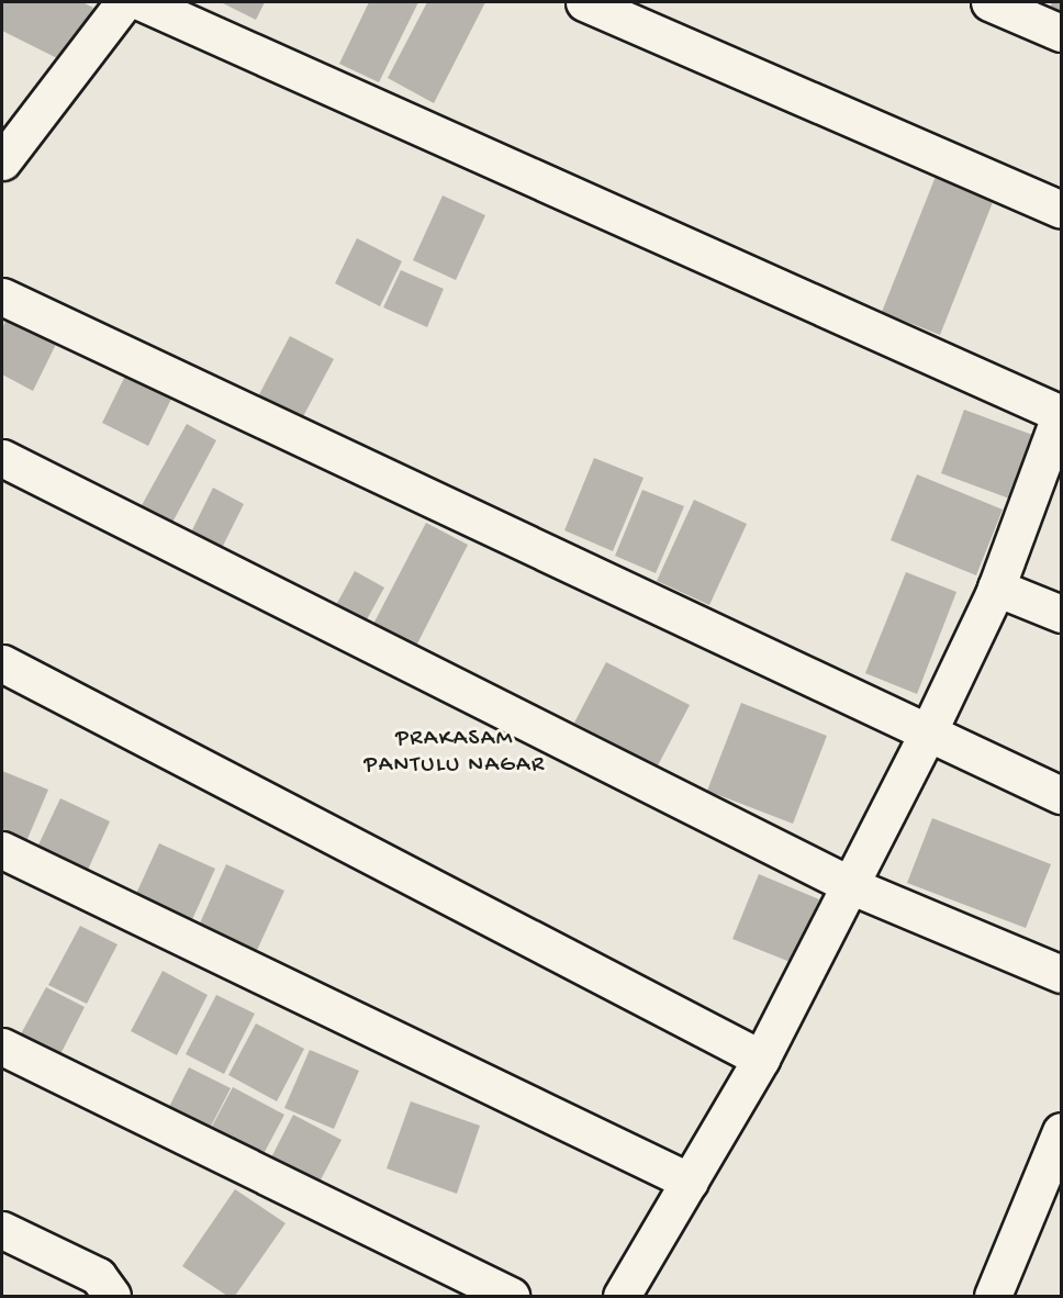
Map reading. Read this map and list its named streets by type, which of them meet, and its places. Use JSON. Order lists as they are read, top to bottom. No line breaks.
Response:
{"districts":["PRAKASAM PANTULU NAGAR"]}
